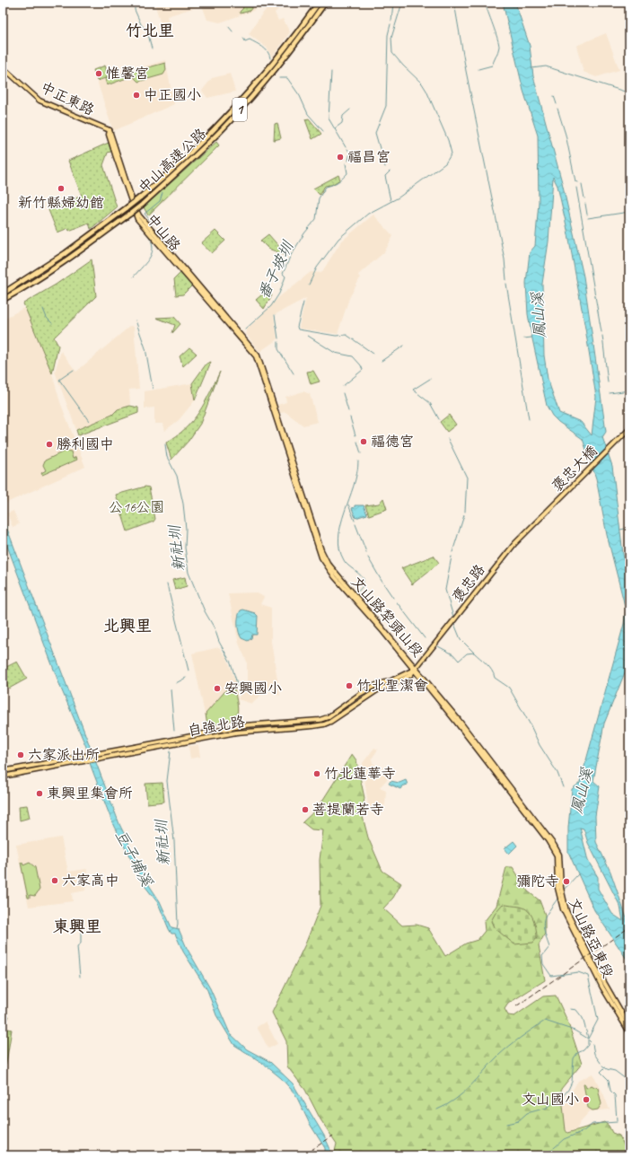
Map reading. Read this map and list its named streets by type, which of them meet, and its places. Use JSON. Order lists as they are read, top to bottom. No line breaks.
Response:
{"streets":{"highway":["1","中山高速公路"],"main road":["中正東路","中山路","褒忠大橋","褒忠路","文山路犂頭山段","自強北路","文山路亞東段"]},"crossings":[["中正東路","中山路"],["中山路","文山路犂頭山段"],["褒忠大橋","褒忠路"],["褒忠路","文山路犂頭山段"],["褒忠路","自強北路"],["文山路犂頭山段","文山路亞東段"]],"districts":["竹北里","北興里","東興里"],"water":["番子坡圳","鳳山溪","新社圳","豆子埔溪"],"parks":["公16公園"],"places":["惟馨宮","中正國小","福昌宮","新竹縣婦幼館","福德宮","勝利國中","竹北聖潔會","安興國小","六家派出所","竹北蓮華寺","東興里集會所","菩提蘭若寺","六家高中","彌陀寺","文山國小"]}
